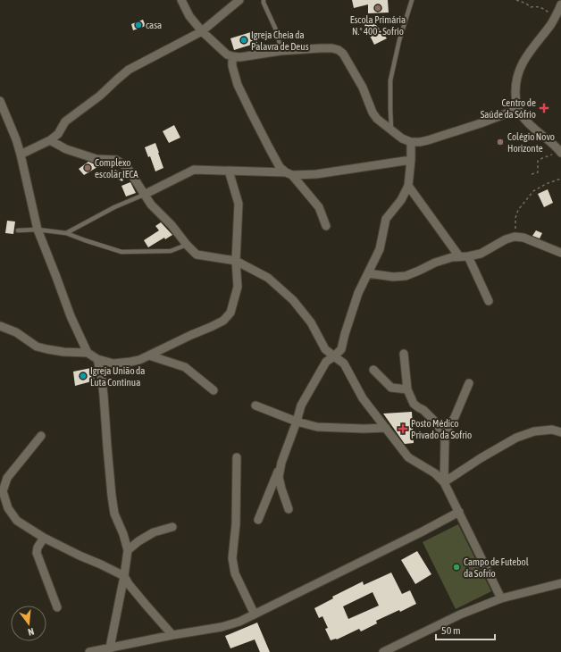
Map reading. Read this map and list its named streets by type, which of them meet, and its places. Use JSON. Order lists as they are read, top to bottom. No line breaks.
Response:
{"places":{"other":["Escola Primária N.º 400 - Sofrio","casa","Igreja Cheia da Palavra de Deus","Colégio Novo Horizonte","Complexo escolar IECA","Igreja União da Luta Continua","Campo de Futebol da Sofrio"],"health":["Centro de Saúde da Sófrio","Posto Médico Privado da Sofrio"]},"scale_bar":"50 m","north":"bottom"}
